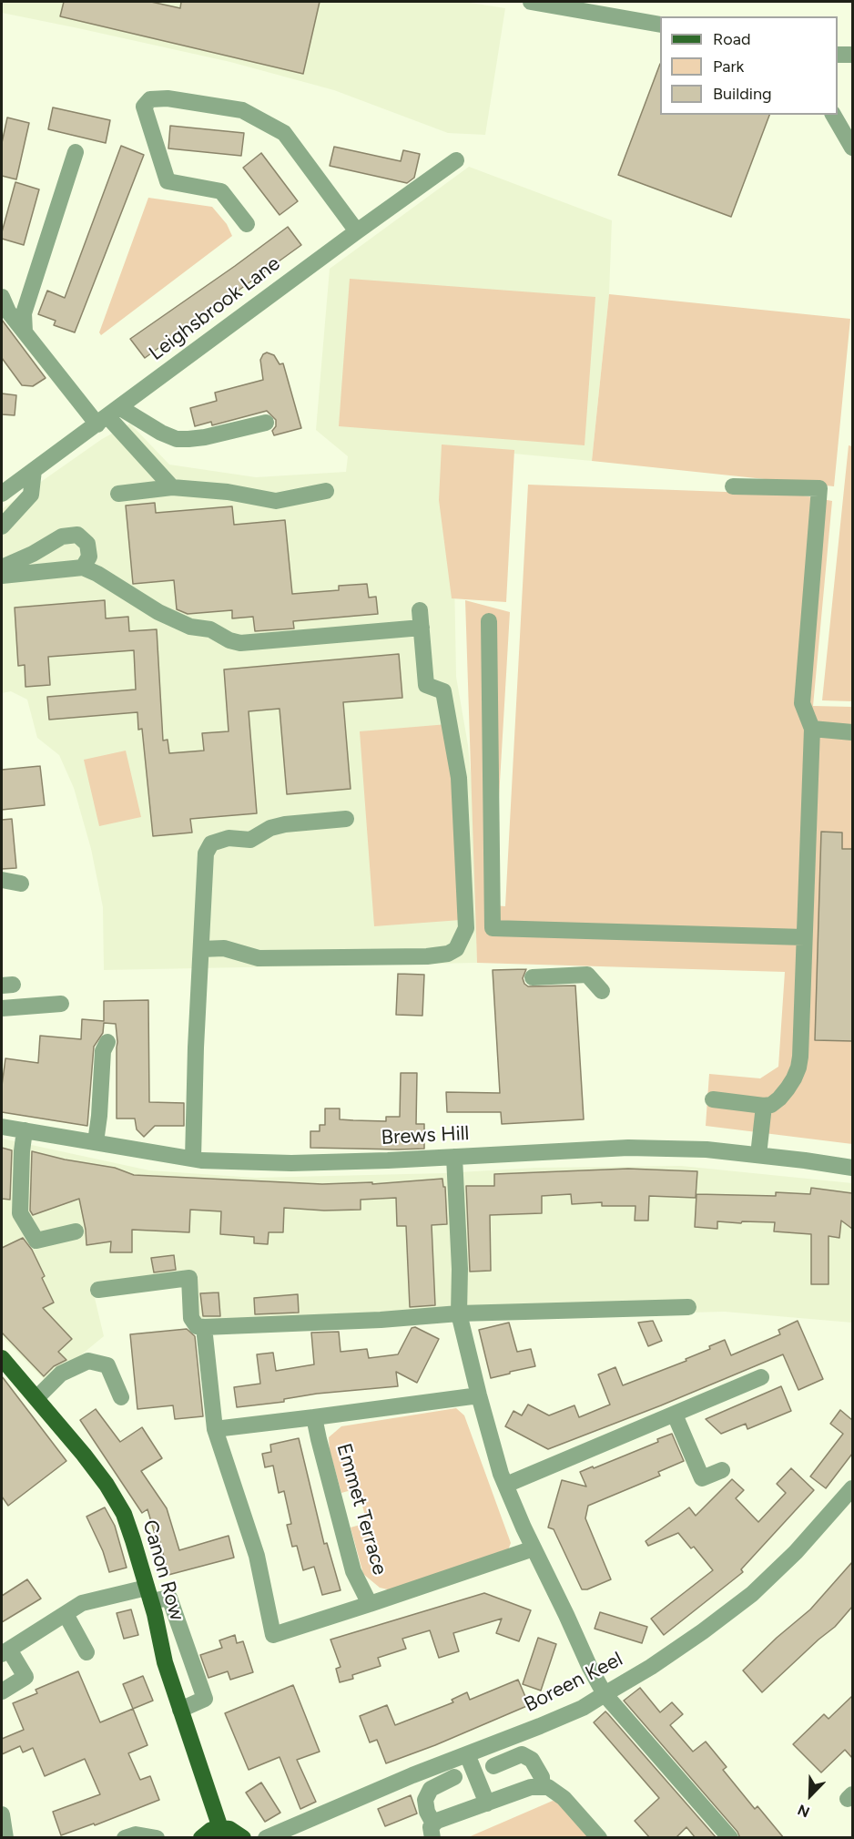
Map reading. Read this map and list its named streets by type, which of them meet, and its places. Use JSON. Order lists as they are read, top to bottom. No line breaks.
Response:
{"streets":{"main road":["Canon Row"],"street":["Leighsbrook Lane","Brews Hill","Emmet Terrace","Boreen Keel"]},"legend":["Road","Park","Building"],"north":"bottom left"}
